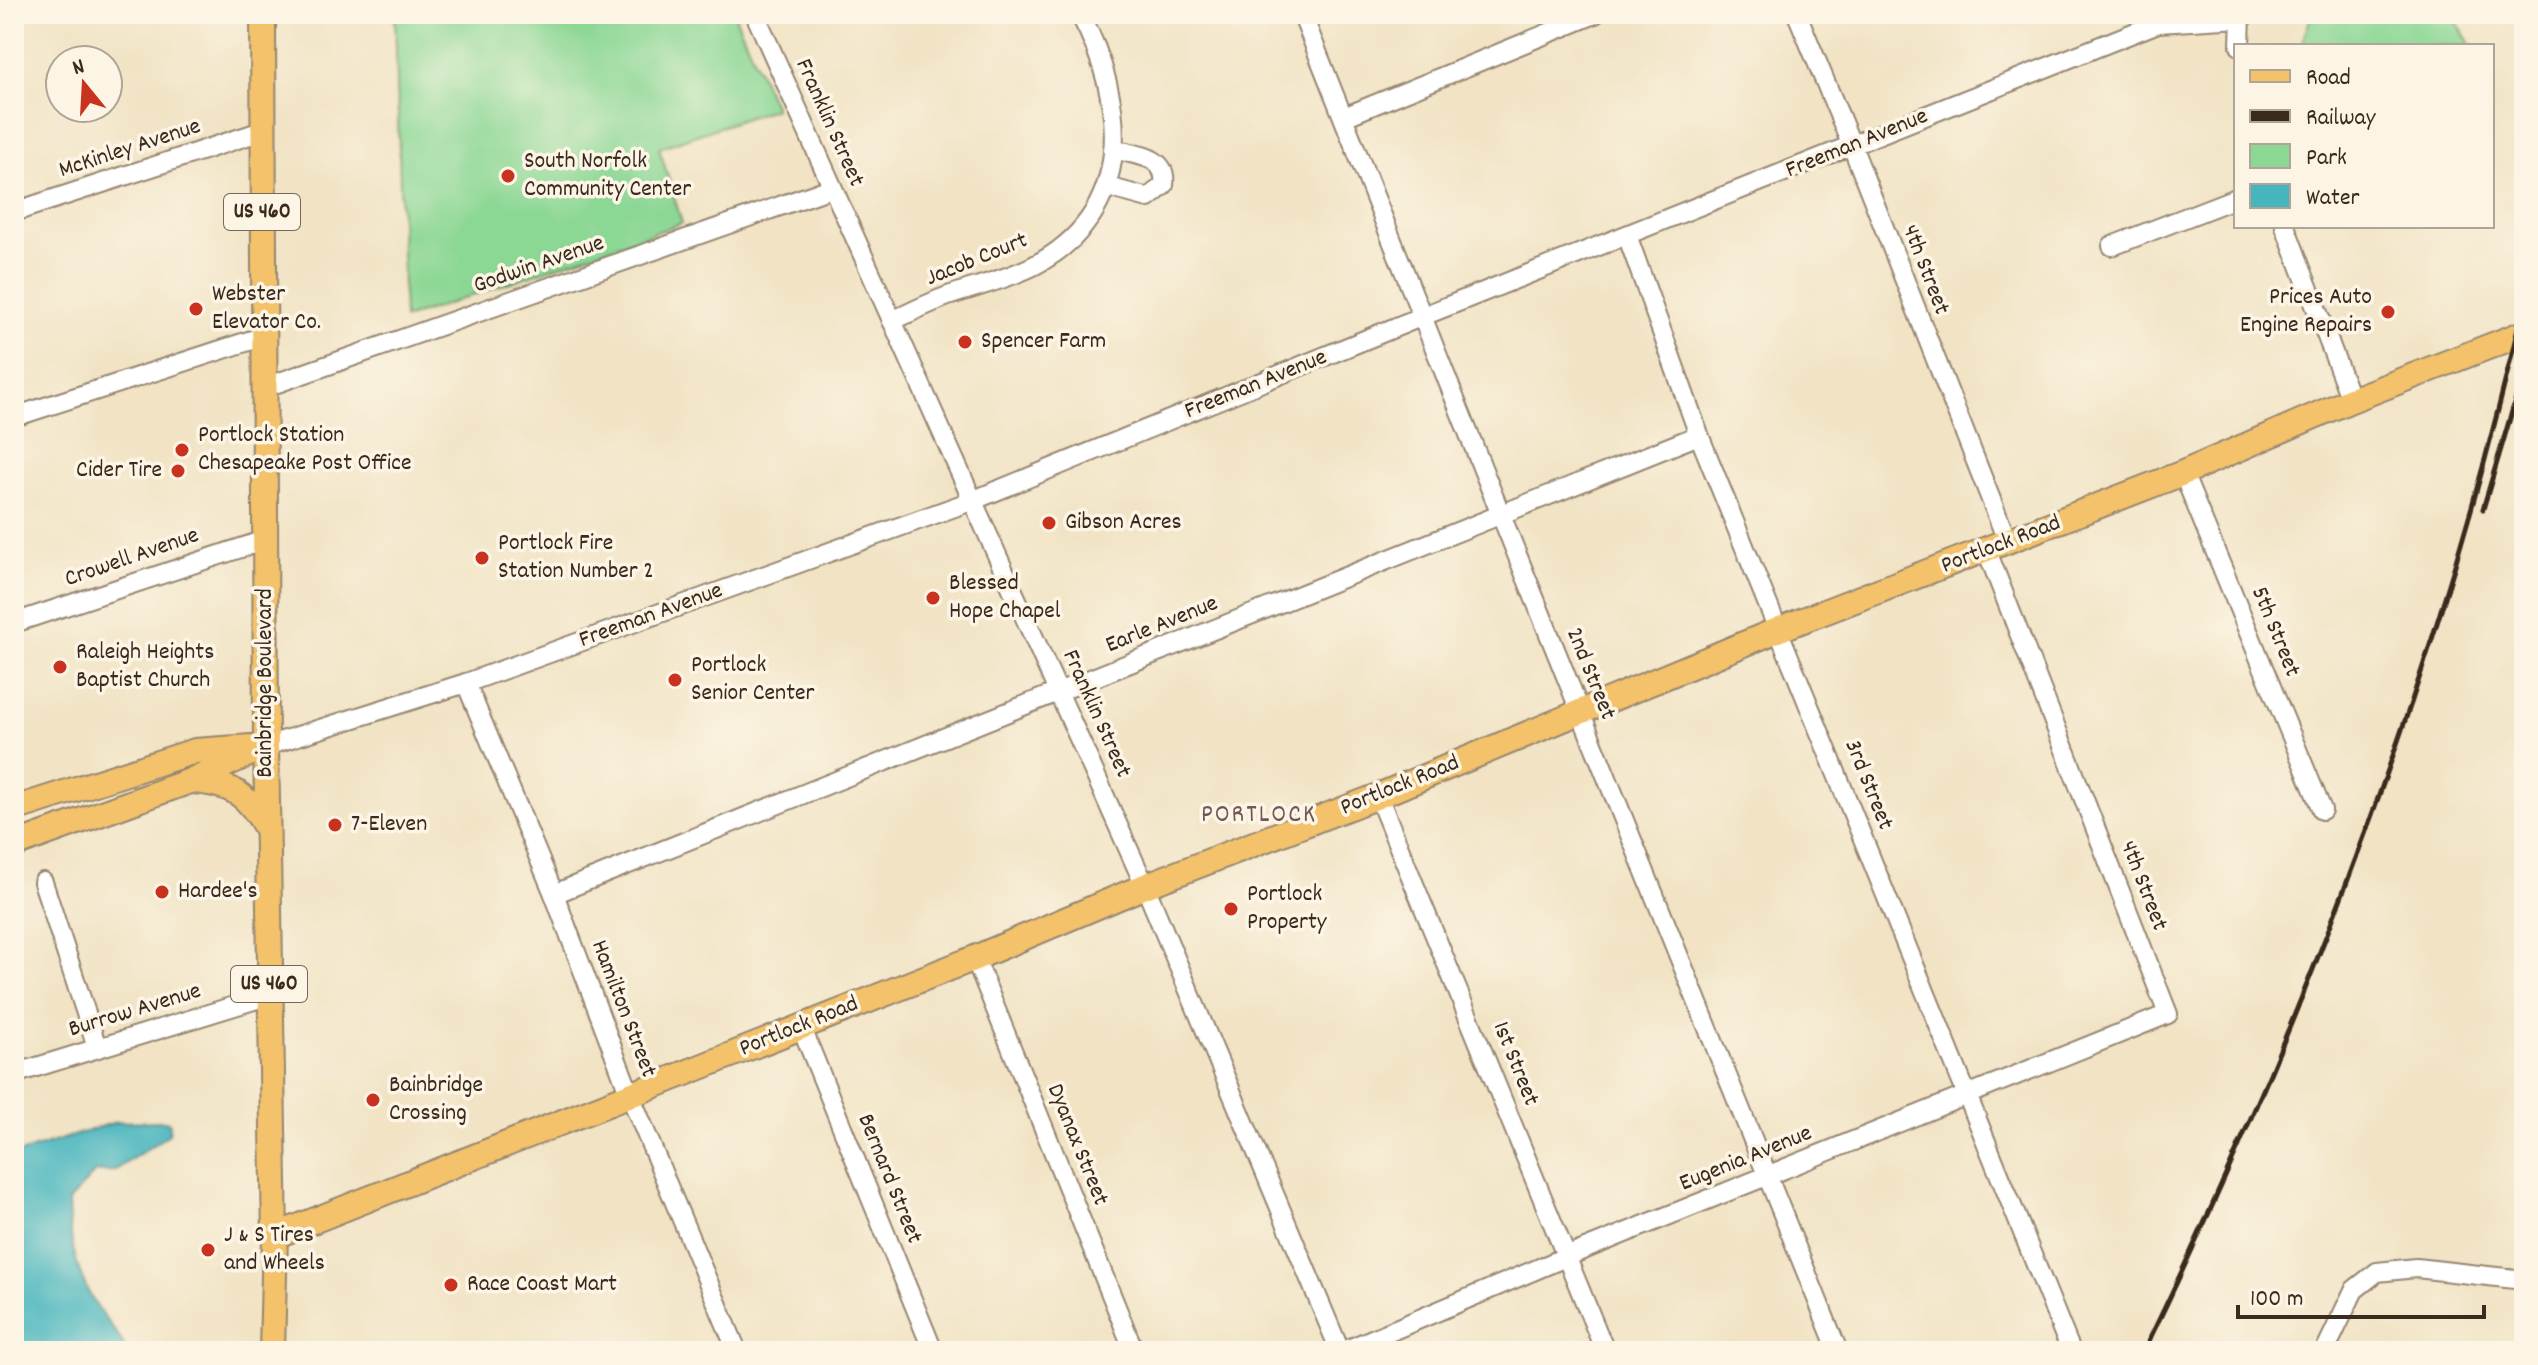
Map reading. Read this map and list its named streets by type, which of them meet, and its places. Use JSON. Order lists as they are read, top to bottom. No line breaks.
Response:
{"streets":{"main road":["Freeman Avenue","US 460","Portlock Road","Bainbridge Boulevard"],"street":["Franklin Street","McKinley Avenue","Jacob Court","Godwin Avenue","4th Street","Crowell Avenue","Earle Avenue","5th Street","2nd Street","3rd Street","Hamilton Street","Burrow Avenue","1st Street","Dyanax Street","Eugenia Avenue","Bernard Street"]},"crossings":[["Franklin Street","Freeman Avenue"],["Franklin Street","Jacob Court"],["Franklin Street","Godwin Avenue"],["Franklin Street","Portlock Road"],["Franklin Street","Earle Avenue"],["Franklin Street","Eugenia Avenue"],["Freeman Avenue","4th Street"],["Freeman Avenue","2nd Street"],["Freeman Avenue","Bainbridge Boulevard"],["Freeman Avenue","3rd Street"],["Freeman Avenue","Hamilton Street"],["McKinley Avenue","Bainbridge Boulevard"],["Godwin Avenue","Bainbridge Boulevard"],["4th Street","Portlock Road"],["4th Street","Eugenia Avenue"],["Portlock Road","5th Street"],["Portlock Road","2nd Street"],["Portlock Road","Bainbridge Boulevard"],["Portlock Road","3rd Street"],["Portlock Road","Hamilton Street"],["Portlock Road","1st Street"],["Portlock Road","Dyanax Street"],["Portlock Road","Bernard Street"],["Crowell Avenue","Bainbridge Boulevard"],["Earle Avenue","2nd Street"],["Earle Avenue","3rd Street"],["Earle Avenue","Hamilton Street"],["2nd Street","Eugenia Avenue"],["Bainbridge Boulevard","Burrow Avenue"],["3rd Street","Eugenia Avenue"],["1st Street","Eugenia Avenue"]],"districts":["PORTLOCK"],"places":["South Norfolk Community Center","Webster Elevator Co.","Prices Auto Engine Repairs","Spencer Farm","Portlock Station Chesapeake Post Office","Cider Tire","Gibson Acres","Portlock Fire Station Number 2","Blessed Hope Chapel","Raleigh Heights Baptist Church","Portlock Senior Center","7-Eleven","Hardee's","Portlock Property","Bainbridge Crossing","J & S Tires and Wheels","Race Coast Mart"],"legend":["Road","Railway","Park","Water"],"scale_bar":"100 m","north":"top"}
